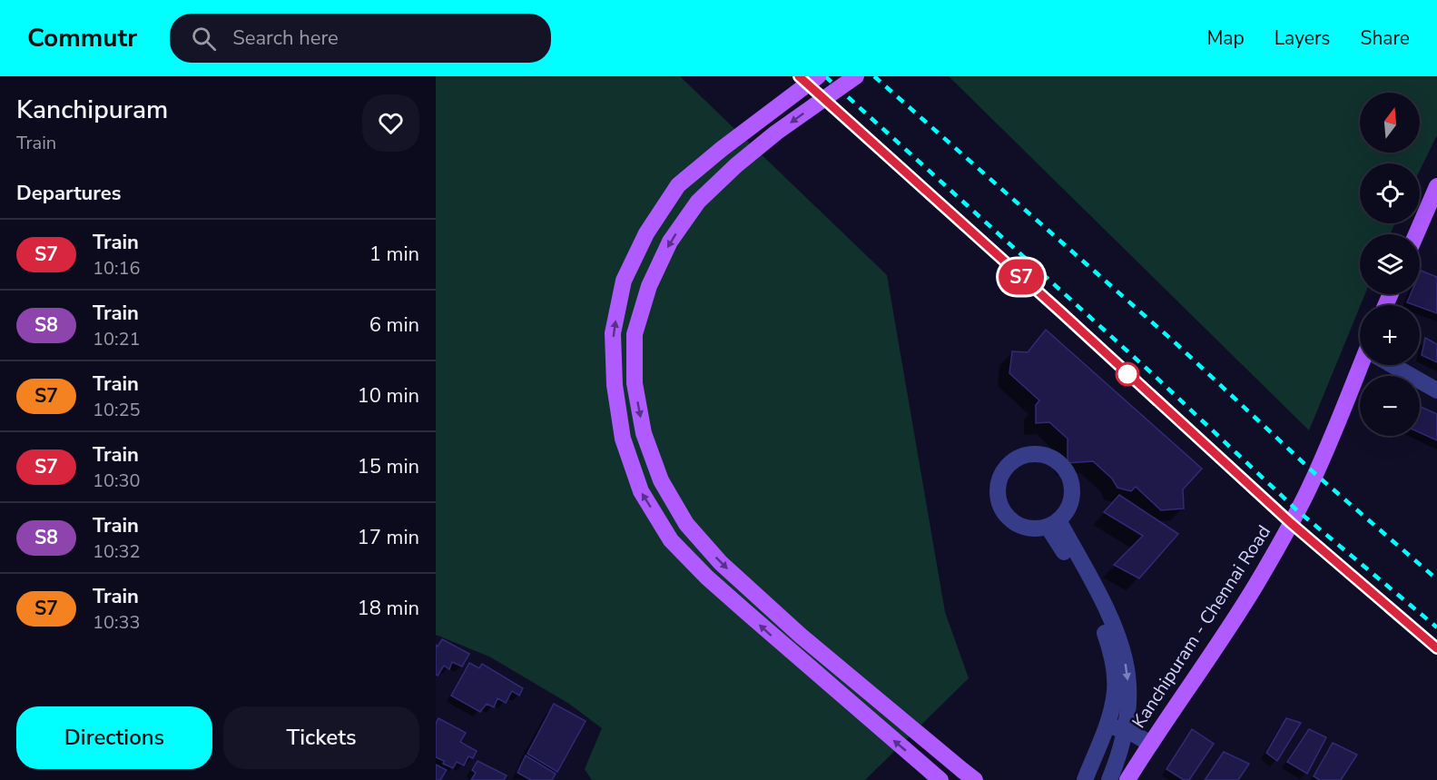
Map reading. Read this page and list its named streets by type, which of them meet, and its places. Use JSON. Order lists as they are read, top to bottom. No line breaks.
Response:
{"streets":{"main road":["Kanchipuram - Chennai Road"]},"north":"top","page":{"header":"Commutr","search":"Search here","nav":["Map","Layers","Share"],"heading":[["Kanchipuram","Train"],"Departures"],"on_map":"S7","map_buttons":["+","−"],"list":[{"mark":"S7","name":"Train","note":"10:16","value":"1 min"},{"mark":"S8","name":"Train","note":"10:21","value":"6 min"},{"mark":"S7","name":"Train","note":"10:25","value":"10 min"},{"mark":"S7","name":"Train","note":"10:30","value":"15 min"},{"mark":"S8","name":"Train","note":"10:32","value":"17 min"},{"mark":"S7","name":"Train","note":"10:33","value":"18 min"}],"buttons":["Directions","Tickets"]}}
